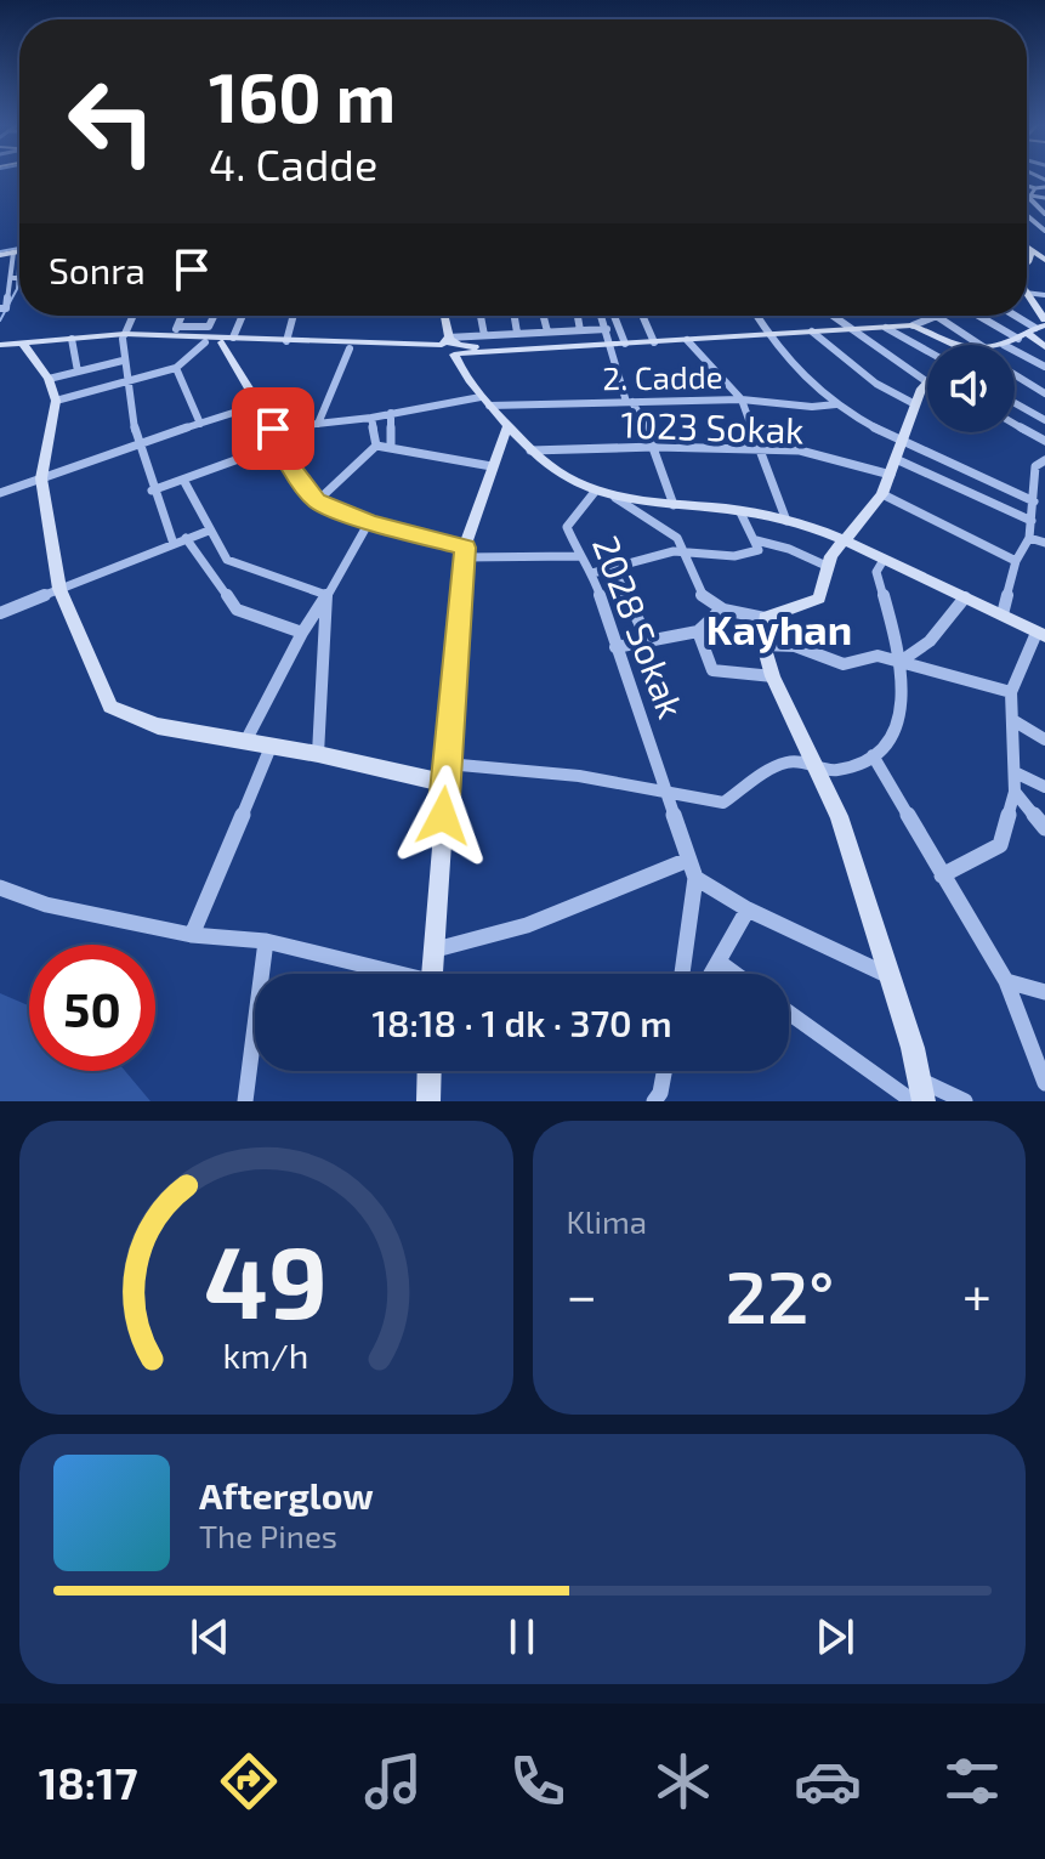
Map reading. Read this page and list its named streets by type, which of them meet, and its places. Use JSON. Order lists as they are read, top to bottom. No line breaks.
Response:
{"streets":{"street":["2. Cadde","1023 Sokak","2028 Sokak"]},"districts":["Kayhan"],"page":{"turn":["160 m","4. Cadde"],"then":"Sonra","limit":"50","trip":"18:18 · 1 dk · 370 m","tile":"Klima","heat":["−","22°","+"],"song":["Afterglow","The Pines"],"tabs":"18:17","gauge":["49","km/h"]}}
